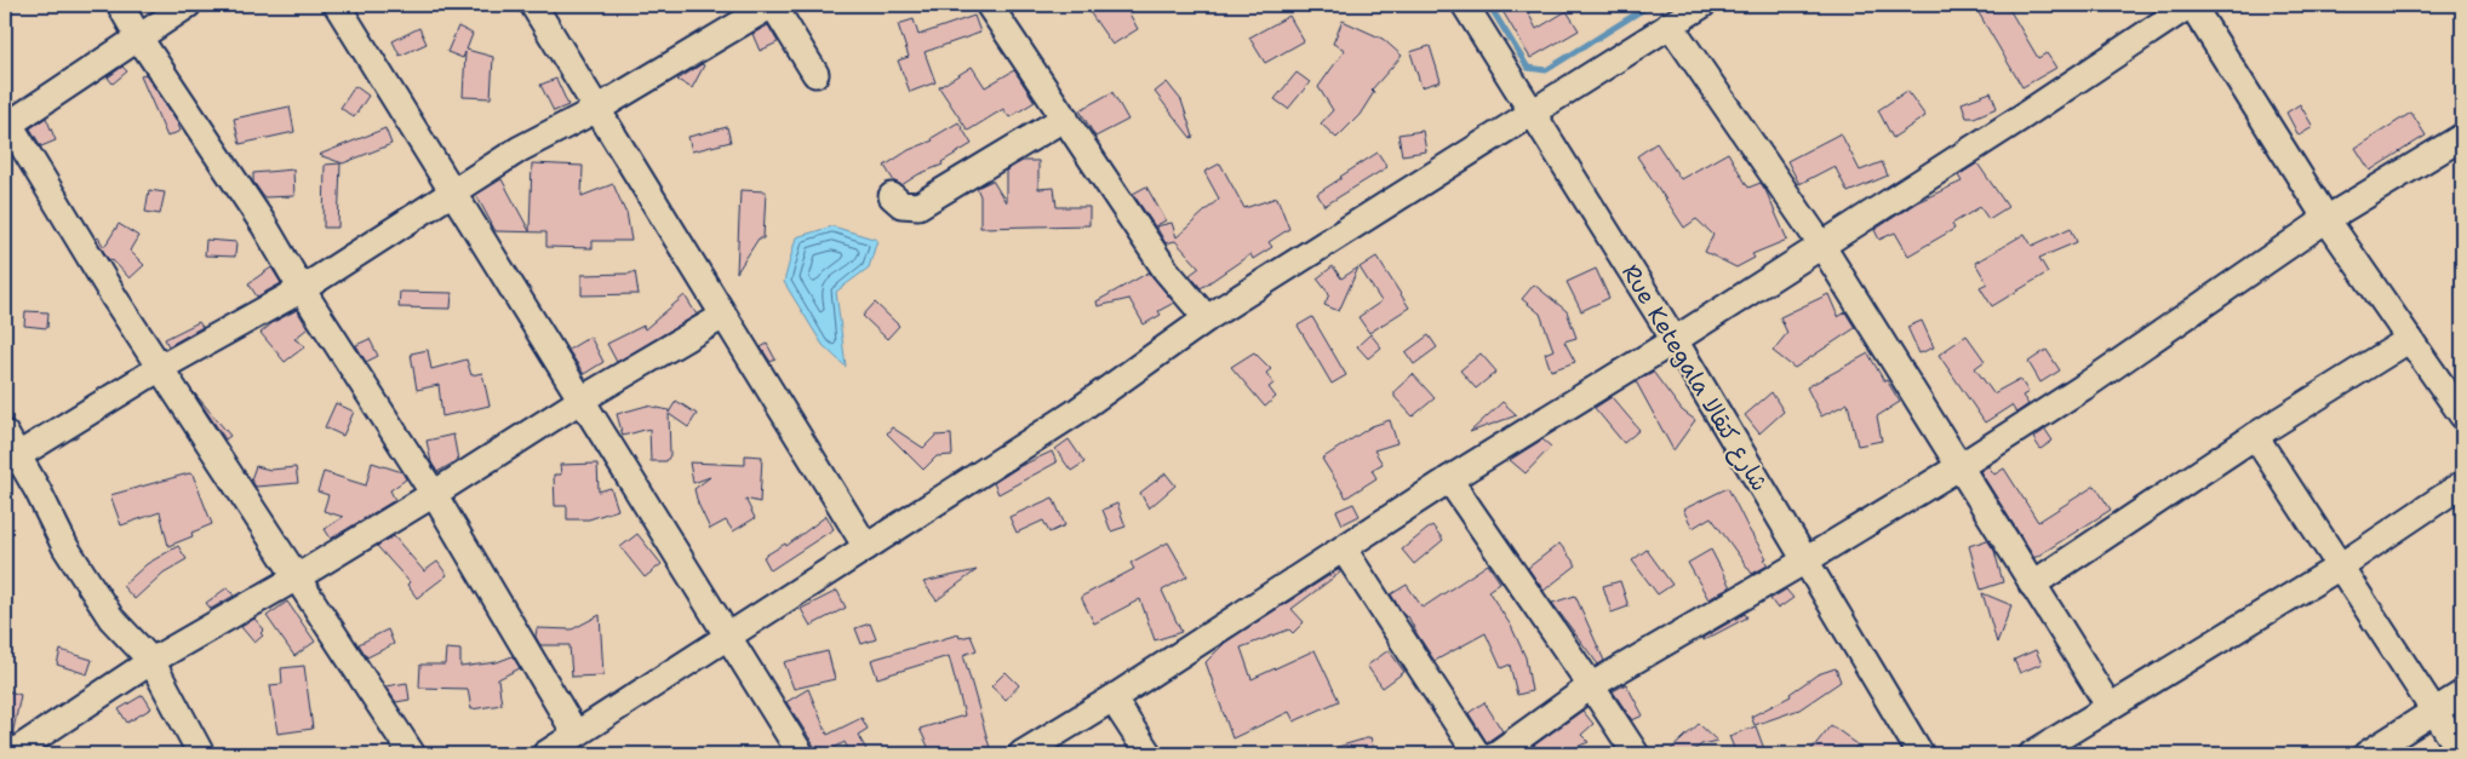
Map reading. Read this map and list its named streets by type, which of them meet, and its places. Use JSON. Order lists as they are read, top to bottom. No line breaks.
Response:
{"streets":{"street":["Rue Ketegala شارع كتقالا"]}}
